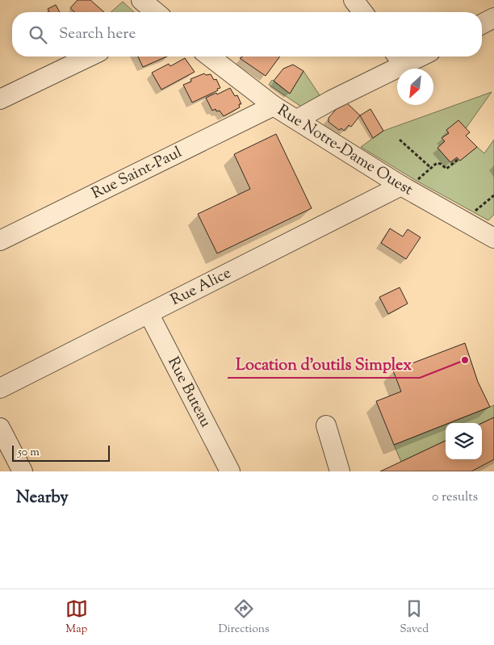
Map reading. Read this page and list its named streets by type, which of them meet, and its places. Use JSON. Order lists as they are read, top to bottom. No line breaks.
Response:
{"streets":{"street":["Rue Notre-Dame Ouest","Rue Saint-Paul","Rue Alice","Rue Buteau"]},"crossings":[["Rue Notre-Dame Ouest","Rue Saint-Paul"],["Rue Notre-Dame Ouest","Rue Alice"],["Rue Alice","Rue Buteau"]],"places":["Location d'outils Simplex"],"scale_bar":"50 m","north":"bottom left","page":{"search":"Search here","scale":"50 m","heading":["Nearby","0 results"],"nav":["Map","Directions","Saved"]}}
